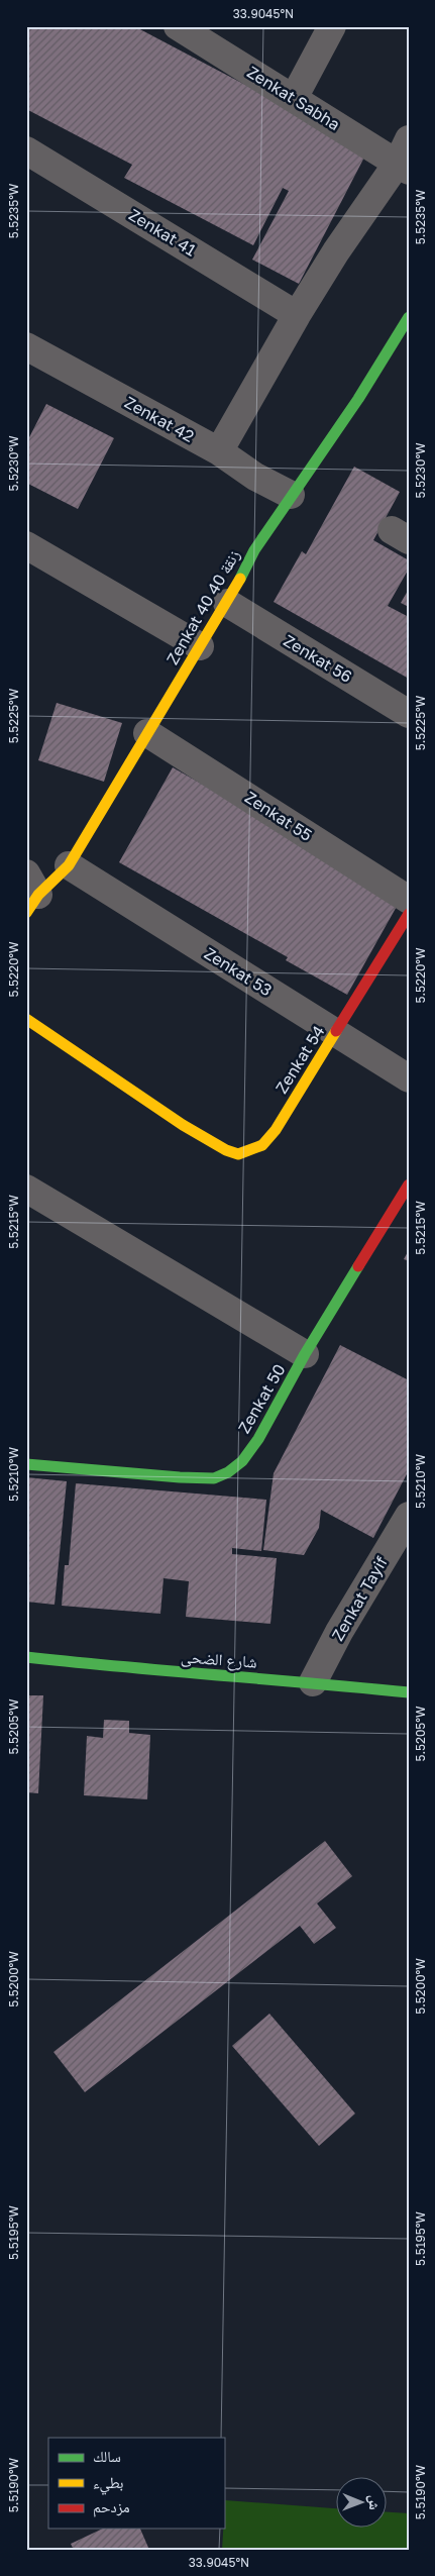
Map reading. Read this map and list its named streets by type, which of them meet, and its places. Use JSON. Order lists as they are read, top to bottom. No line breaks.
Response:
{"streets":{"street":["Zenkat Sabha","Zenkat 41","Zenkat 42","Zenkat 40 زنقة 40","Zenkat 56","Zenkat 55","Zenkat 53","Zenkat 54","Zenkat 50","Zenkat Tayif","شارع الضحى"]},"crossings":[["Zenkat 42","Zenkat 40 زنقة 40"],["Zenkat 40 زنقة 40","Zenkat 56"],["Zenkat 40 زنقة 40","Zenkat 55"],["Zenkat 40 زنقة 40","Zenkat 53"],["Zenkat 53","Zenkat 54"],["Zenkat Tayif","شارع الضحى"]],"legend":["سالك","بطيء","مزدحم"],"north":"right","coordinates":["33.9045°N","5.5235°W","5.5230°W","5.5225°W","5.5220°W","5.5215°W","5.5210°W","5.5205°W","5.5200°W","5.5195°W","5.5190°W"]}
